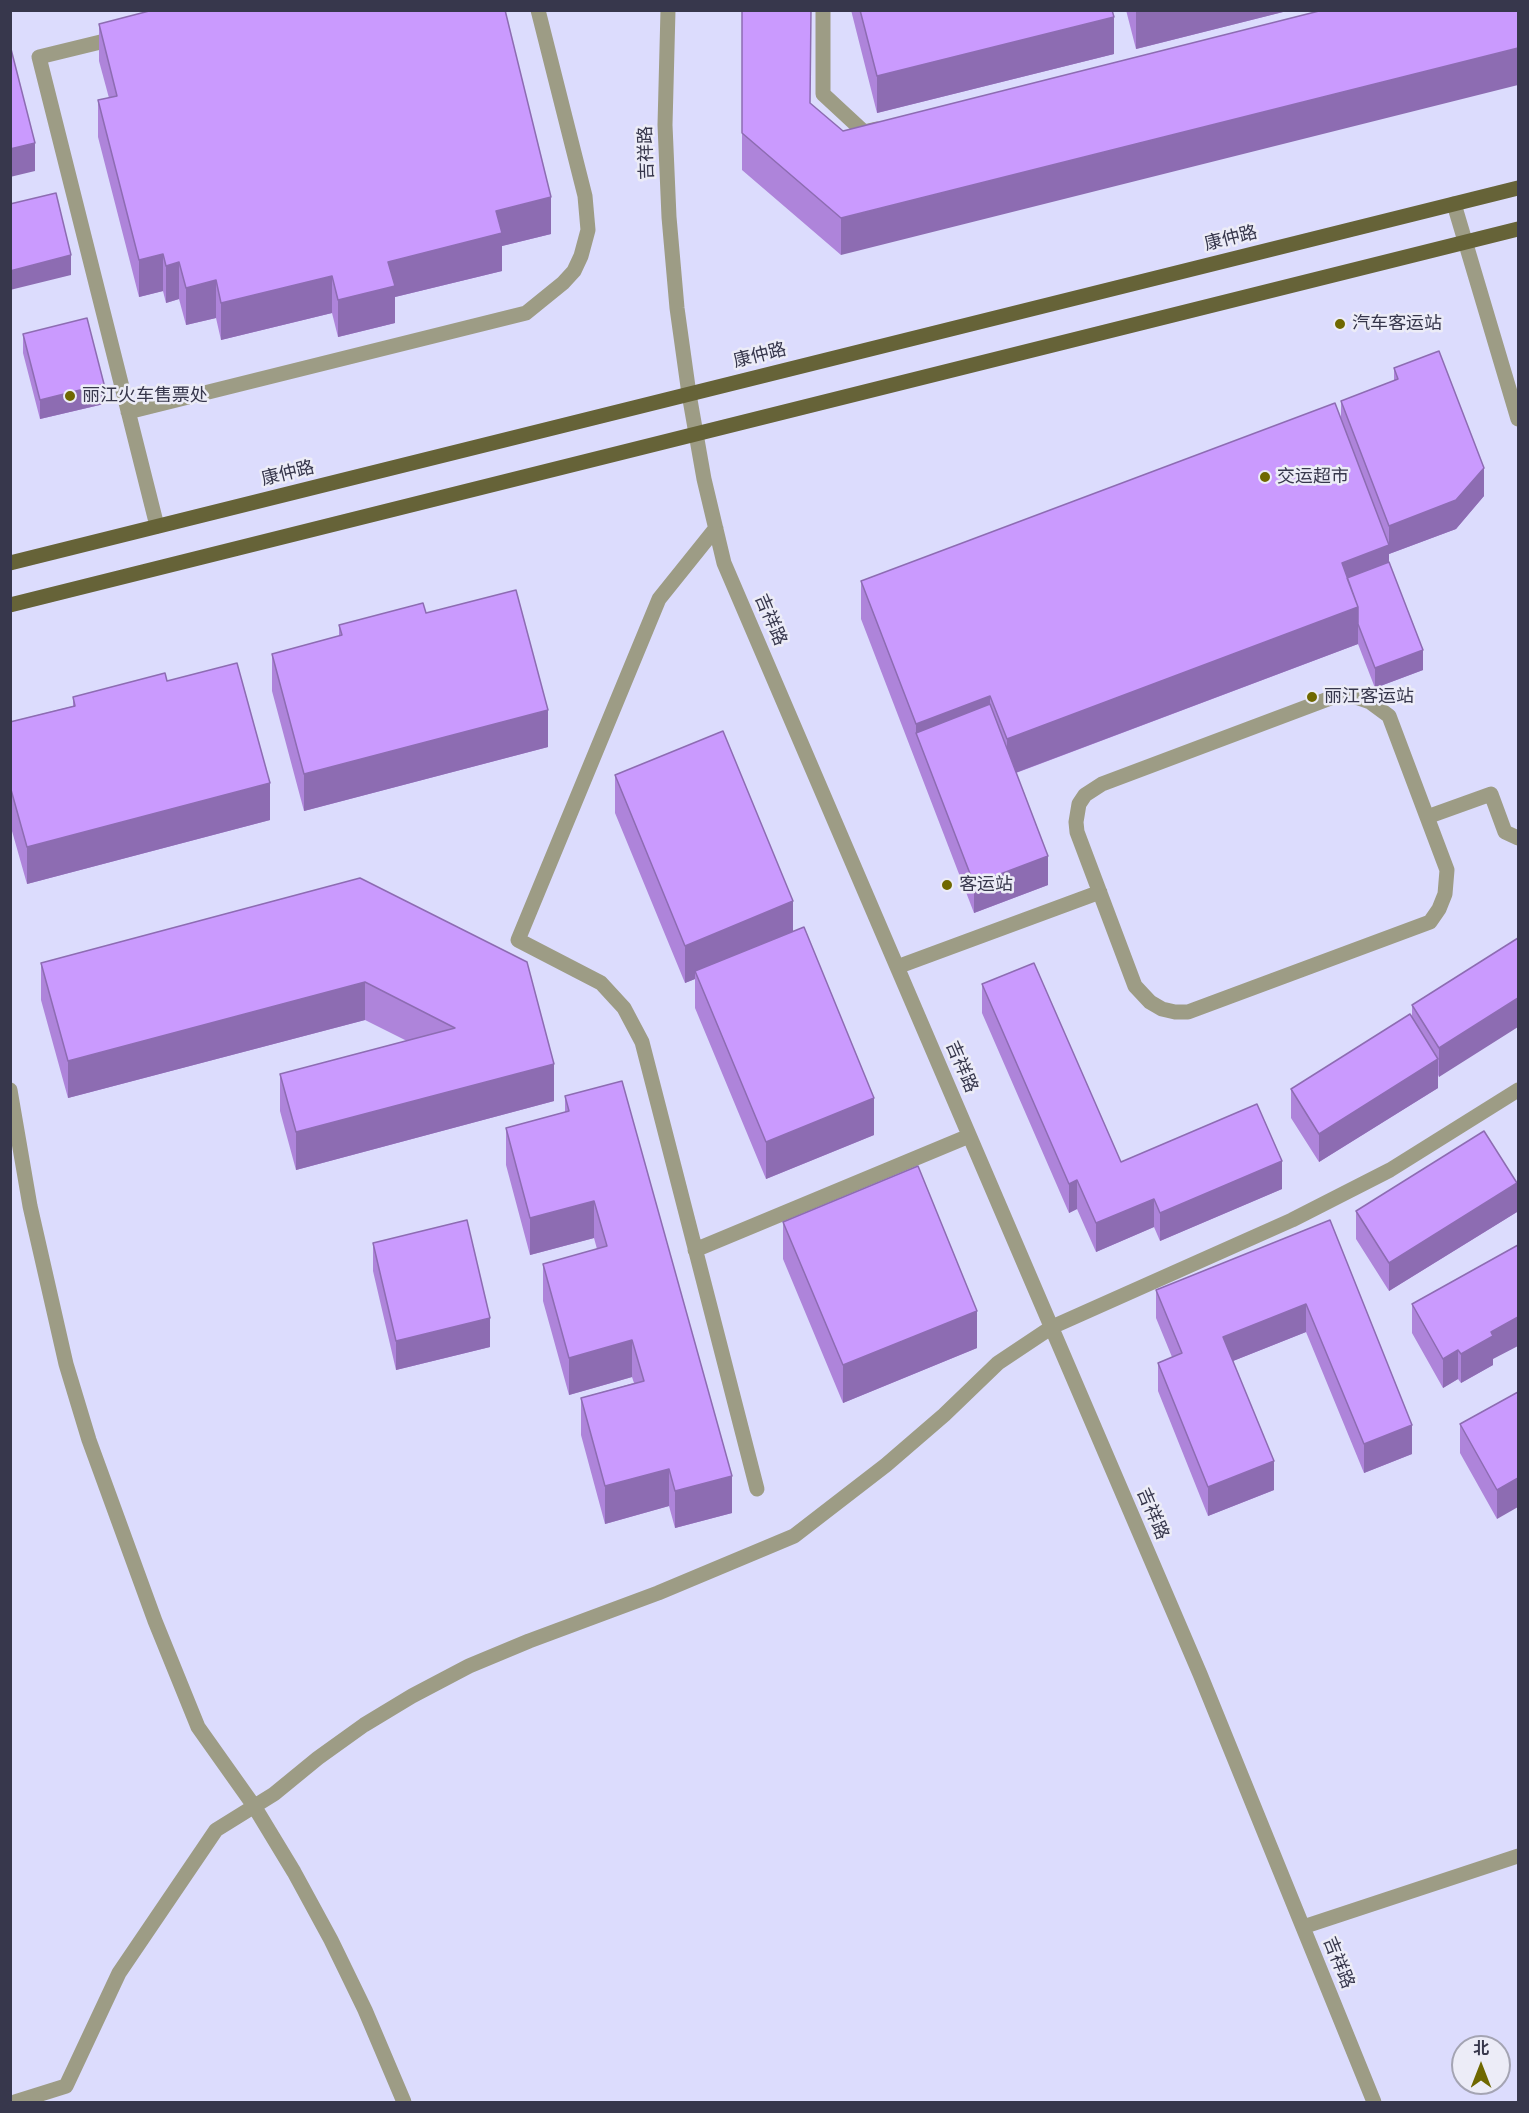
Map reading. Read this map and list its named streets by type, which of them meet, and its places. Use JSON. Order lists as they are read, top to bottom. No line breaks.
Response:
{"streets":{"main road":["康仲路"],"street":["吉祥路"]},"crossings":[["吉祥路","康仲路"]],"places":["汽车客运站","丽江火车售票处","交运超市","丽江客运站","客运站"],"north":"top"}
